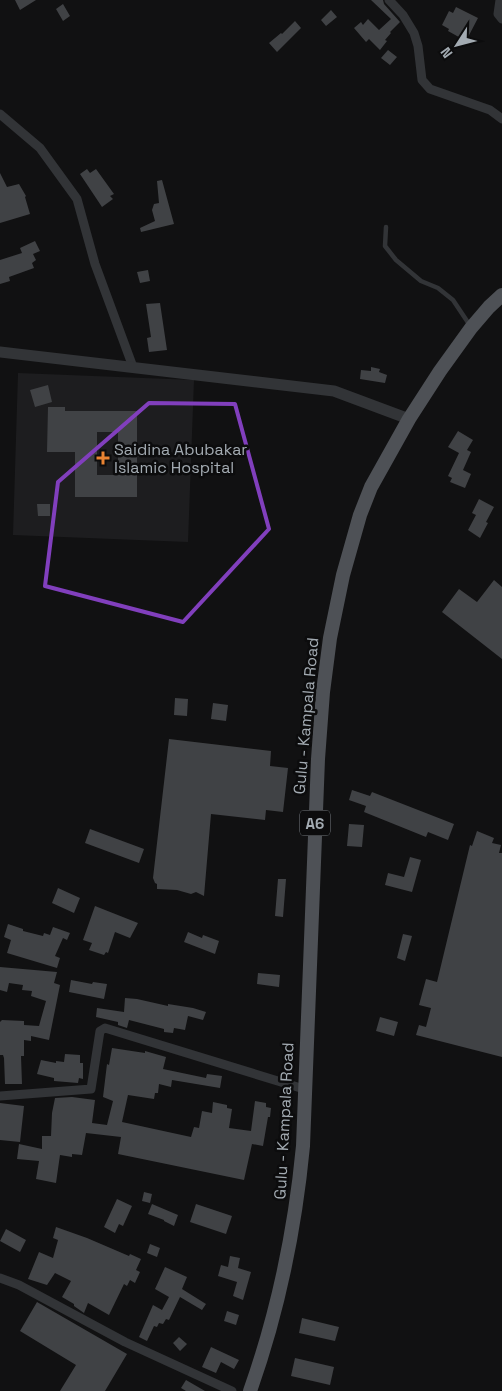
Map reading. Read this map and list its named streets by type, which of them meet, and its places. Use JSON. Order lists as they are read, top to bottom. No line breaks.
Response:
{"streets":{"main road":["Gulu - Kampala Road","A6"]},"places":{"health":["Saidina Abubakar Islamic Hospital"]},"north":"bottom left"}
